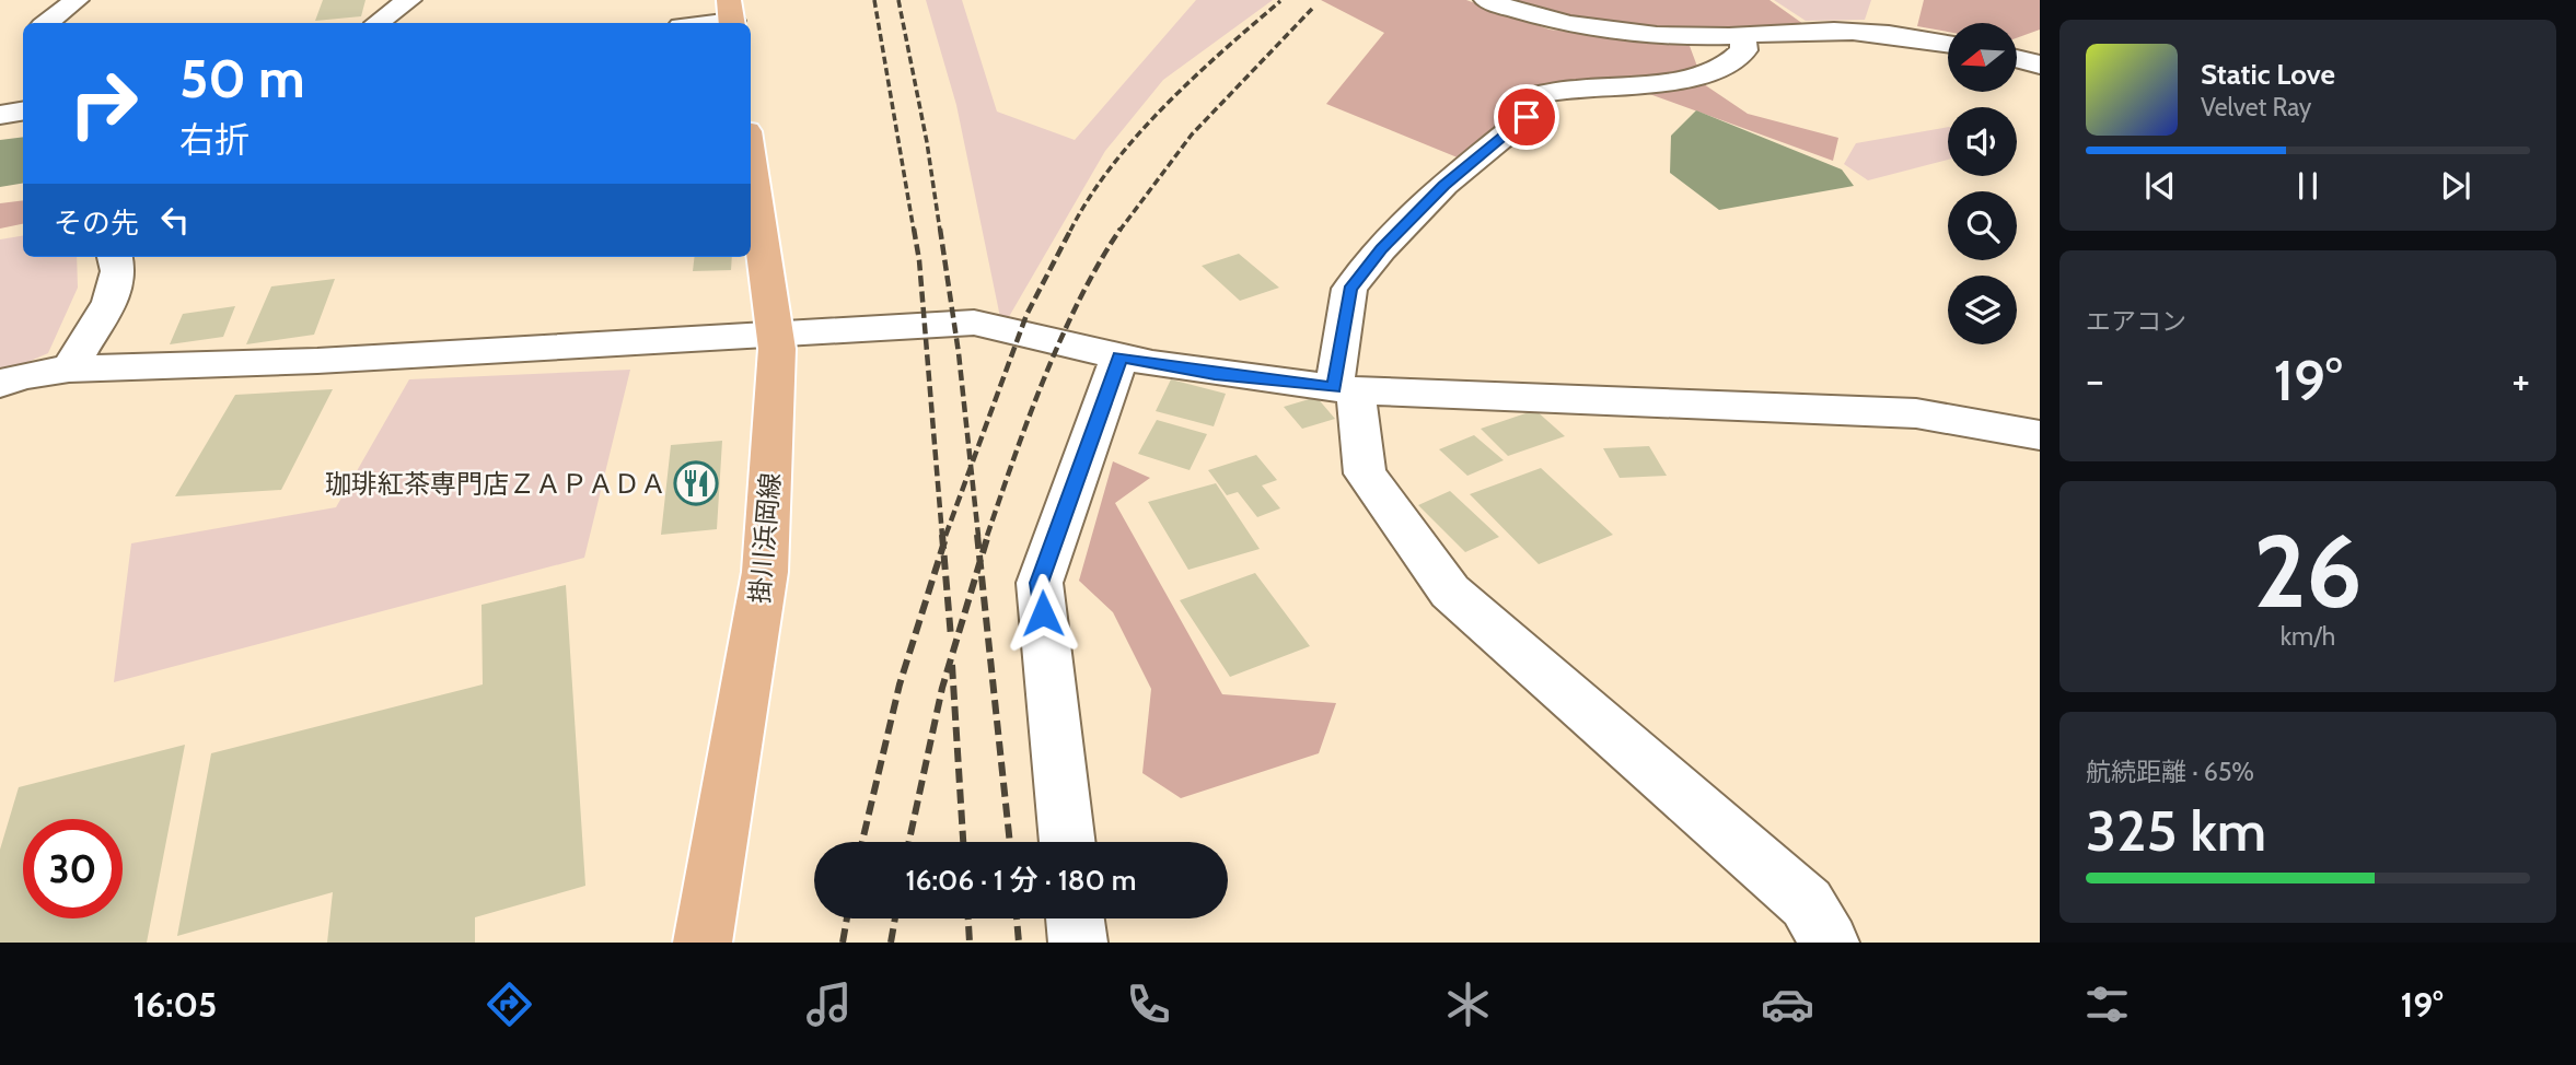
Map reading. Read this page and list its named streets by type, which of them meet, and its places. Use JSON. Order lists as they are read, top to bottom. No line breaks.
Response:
{"streets":{"main road":["掛川浜岡線"]},"places":{"restaurant":["珈琲紅茶専門店ＺＡＰＡＤＡ"]},"north":"left","page":{"turn":["50 m","右折"],"song":["Static Love","Velvet Ray"],"then":"その先","tile":["エアコン",["26","km/h"],["航続距離 · 65%","325 km"]],"heat":["−","19°","+"],"limit":"30","trip":"16:06 · 1 分 · 180 m","tabs":["16:05","19°"]}}
